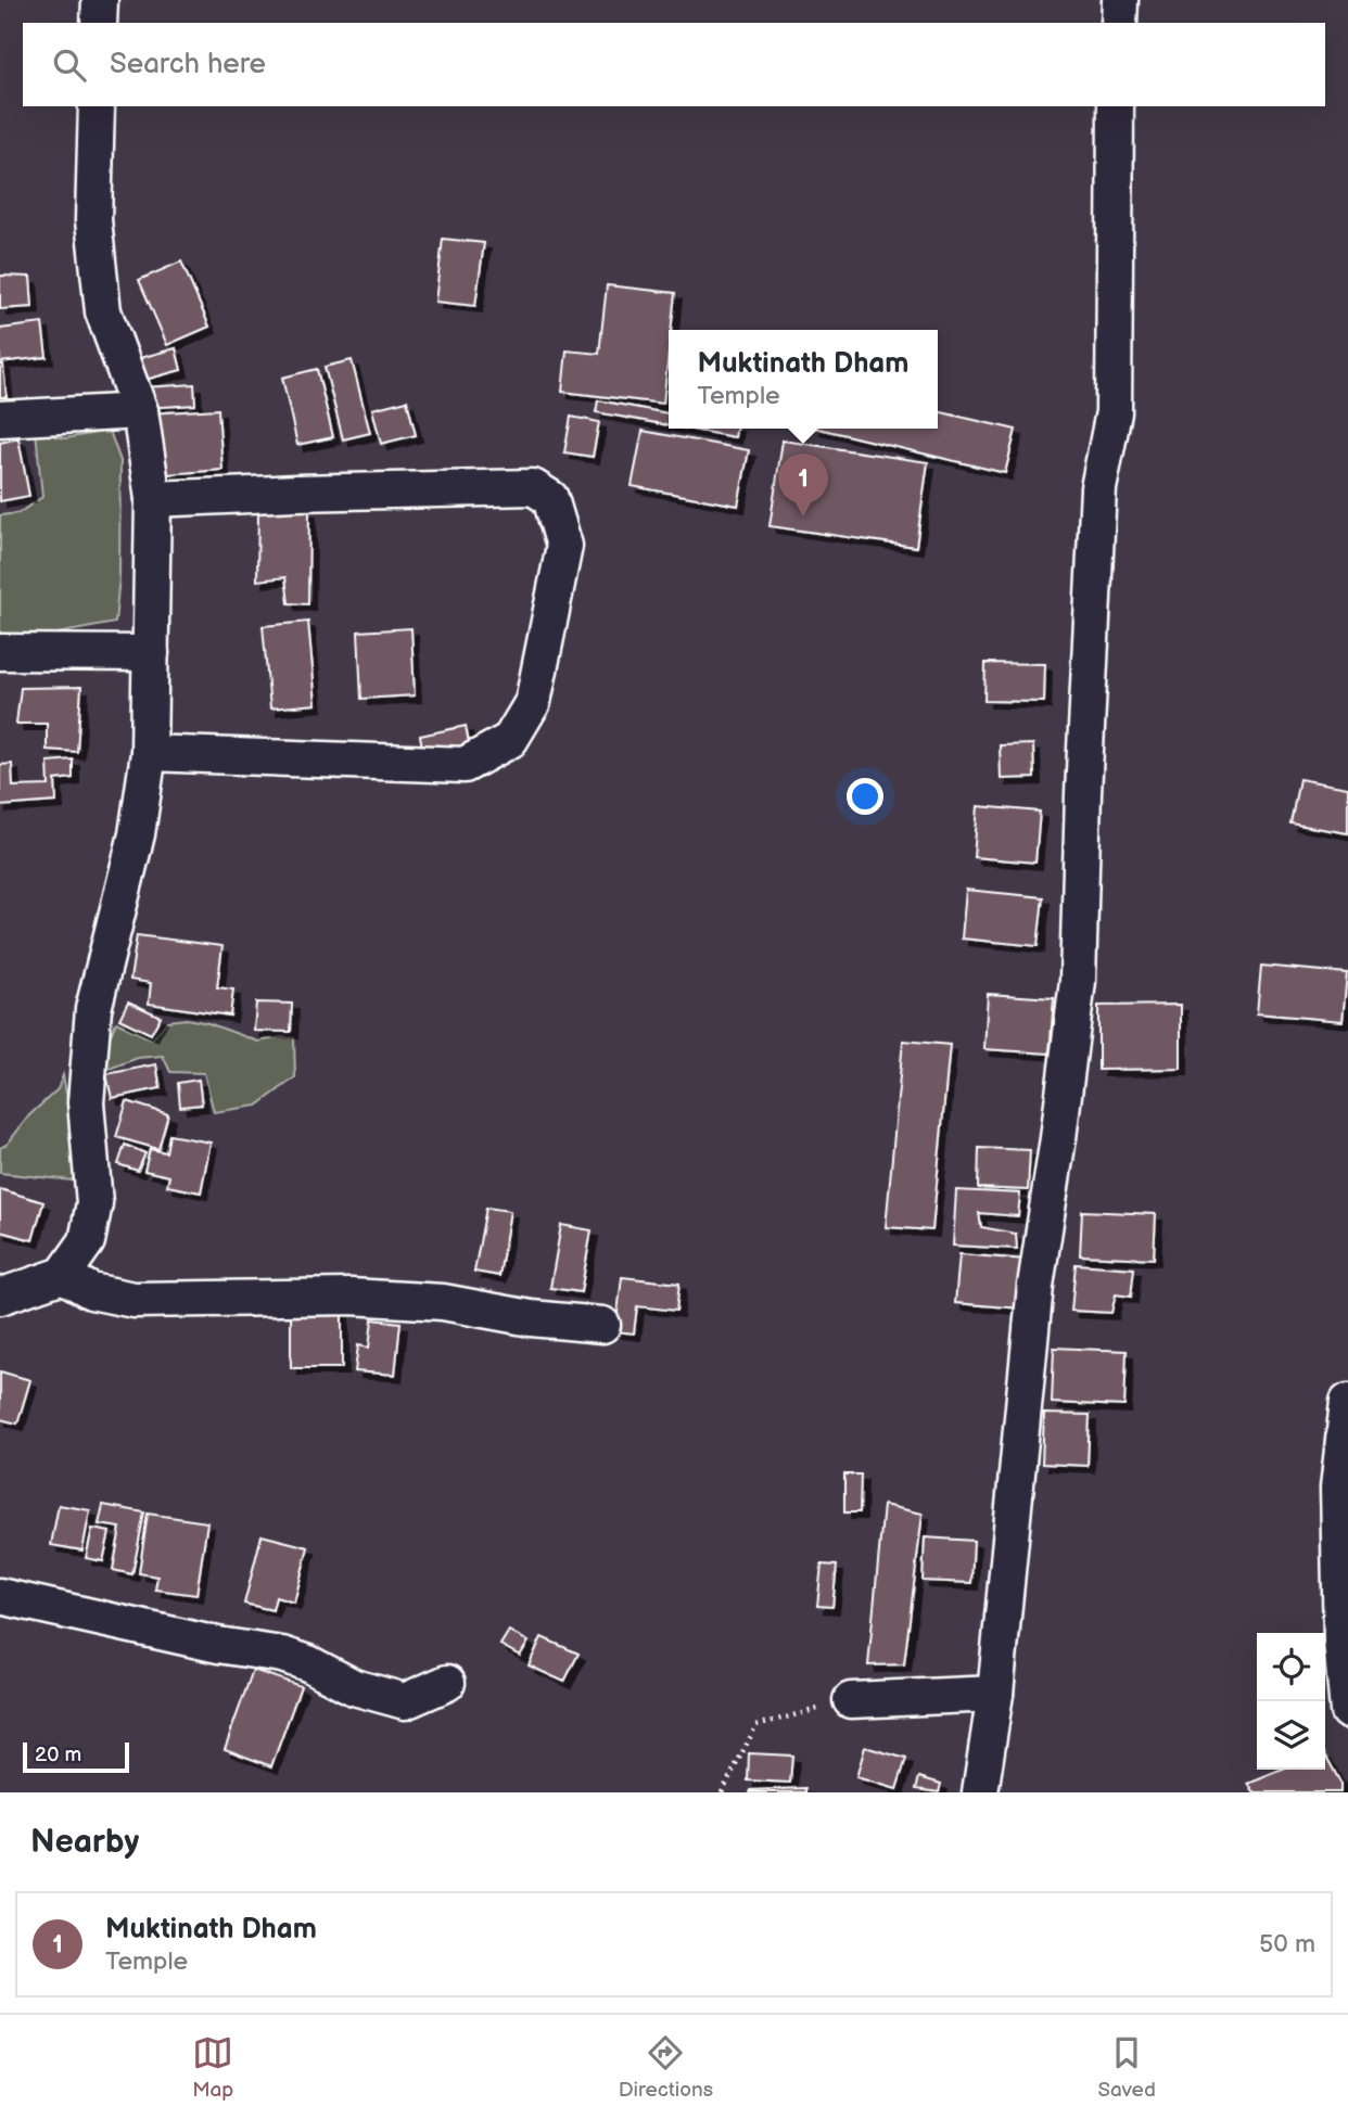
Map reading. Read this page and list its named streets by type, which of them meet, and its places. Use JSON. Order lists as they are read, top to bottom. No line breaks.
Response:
{"scale_bar":"20 m","page":{"search":"Search here","popup":["Muktinath Dham","Temple"],"pins":"1","scale":"20 m","heading":"Nearby","list":[{"mark":"1","name":"Muktinath Dham","note":"Temple","value":"50 m"}],"nav":["Map","Directions","Saved"]}}
